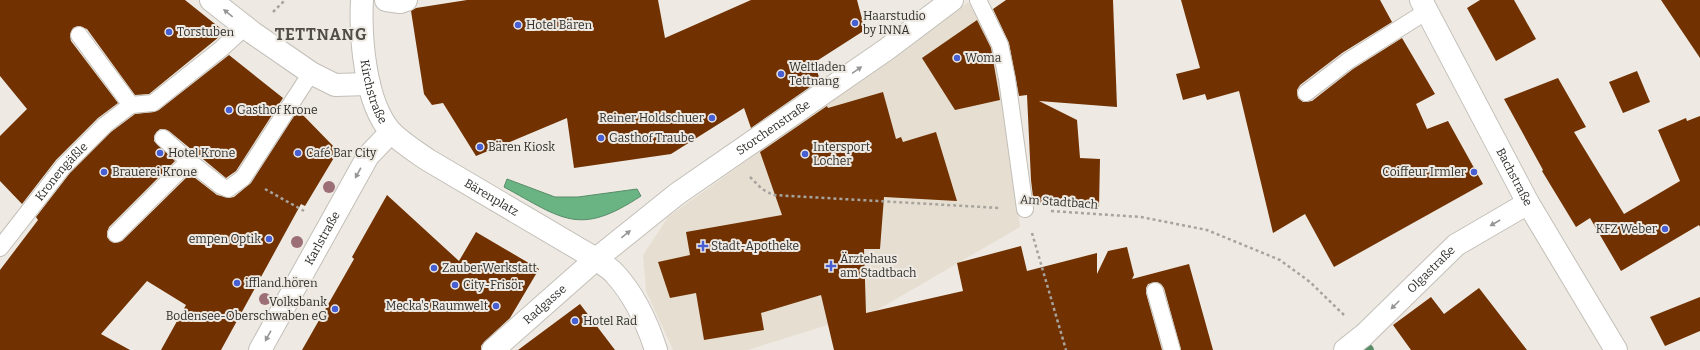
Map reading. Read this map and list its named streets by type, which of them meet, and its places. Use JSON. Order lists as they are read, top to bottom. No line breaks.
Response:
{"streets":{"street":["Kirchstraße","Storchenstraße","Bachstraße","Bärenplatz","Karlstraße","Olgastraße","Radgasse"],"lane":["Kronengäßle"],"path":["Am Stadtbach"]},"crossings":[["Kirchstraße","Bärenplatz"],["Kirchstraße","Karlstraße"],["Storchenstraße","Bärenplatz"],["Storchenstraße","Am Stadtbach"],["Storchenstraße","Radgasse"],["Bachstraße","Olgastraße"],["Bärenplatz","Karlstraße"],["Bärenplatz","Radgasse"],["Am Stadtbach","Olgastraße"]],"one_way":["Storchenstraße","Karlstraße","Olgastraße"],"districts":["TETTNANG"],"places":{"other":["Haarstudio by INNA","Hotel Bären","Torstuben","Woma","Weltladen Tettnang","Gasthof Krone","Reiner Holdschuer","Gasthof Traube","Bären Kiosk","Hotel Krone","Café Bar City","Intersport Locher","Brauerei Krone","Coiffeur Irmler","KFZ Weber","empen Optik","ZauberWerkstatt","iffland.hören","City-Frisör","Mecka's Raumwelt","Volksbank Bodensee-Oberschwaben eG","Hotel Rad"],"health":["Stadt-Apotheke","Ärztehaus am Stadtbach"]}}
